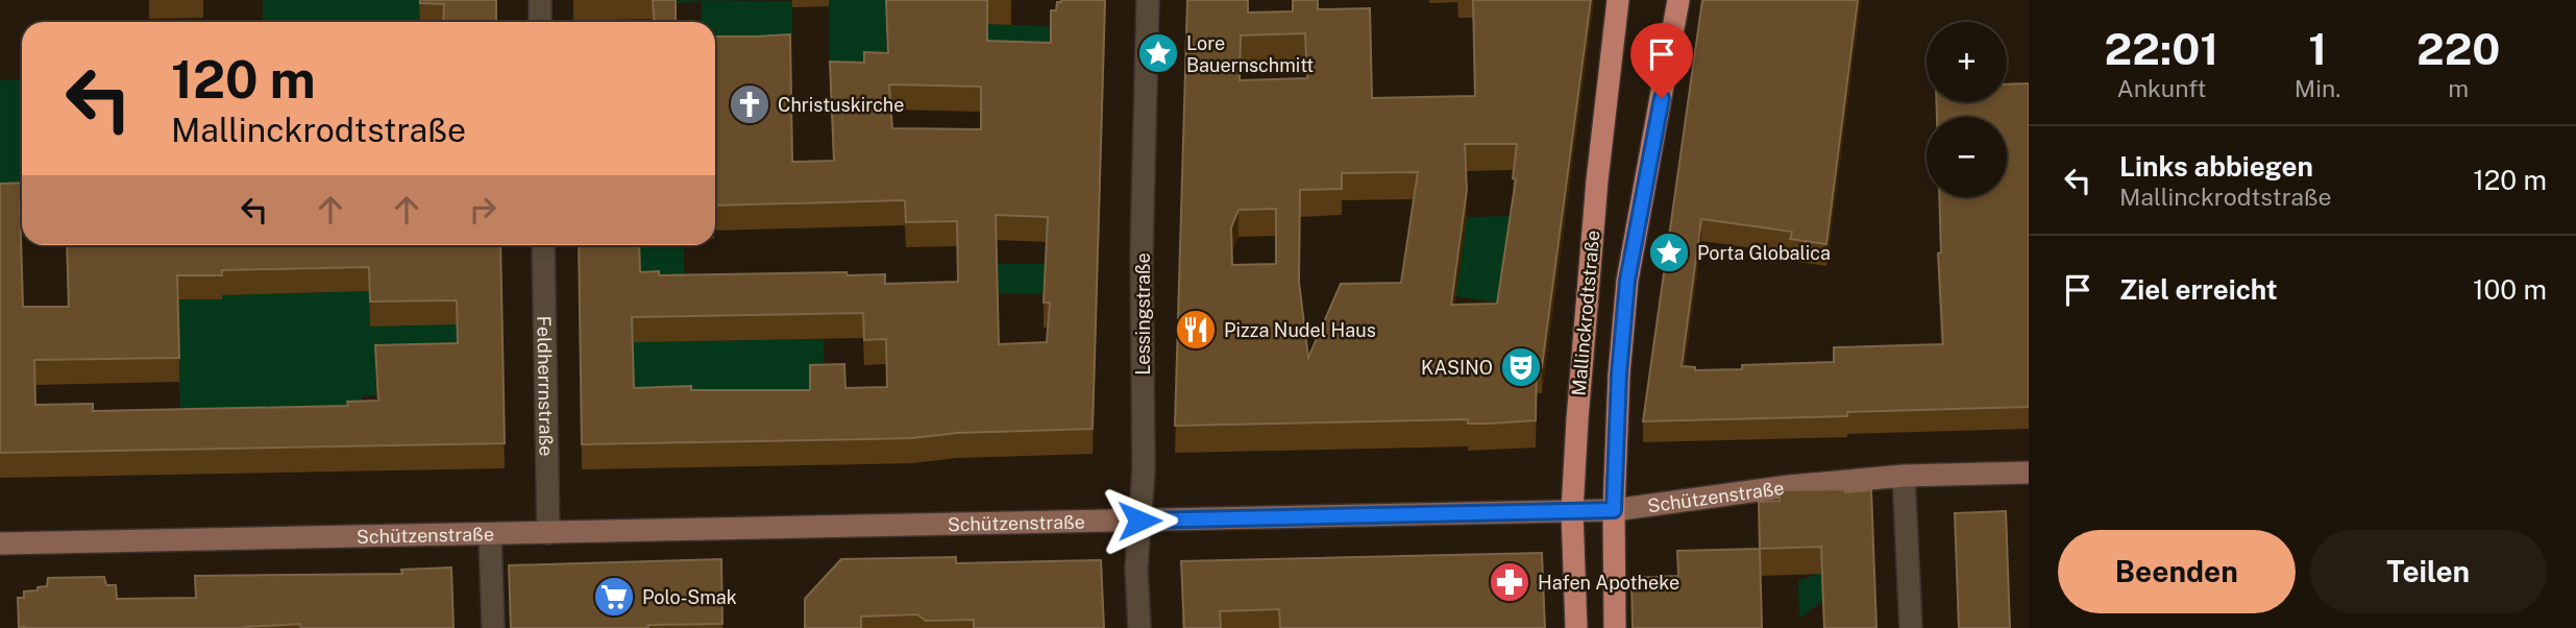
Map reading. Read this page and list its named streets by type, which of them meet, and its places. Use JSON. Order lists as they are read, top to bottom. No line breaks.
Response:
{"streets":{"main road":["Mallinckrodtstraße"],"street":["Lessingstraße","Feldherrnstraße","Schützenstraße"]},"crossings":[["Mallinckrodtstraße","Schützenstraße"],["Lessingstraße","Schützenstraße"],["Feldherrnstraße","Schützenstraße"]],"places":{"place":["Lore Bauernschmitt","Porta Globalica"],"church":["Christuskirche"],"restaurant":["Pizza Nudel Haus"],"theatre":["KASINO"],"pharmacy":["Hafen Apotheke"],"supermarket":["Polo-Smak"]},"page":{"eta":["22:01","Ankunft","1","Min.","220","m"],"map_buttons":["+","−"],"turn":["120 m","Mallinckrodtstraße"],"list":[{"name":"Links abbiegen","note":"Mallinckrodtstraße","value":"120 m"},{"name":"Ziel erreicht","value":"100 m"}],"buttons":["Beenden","Teilen"]}}
